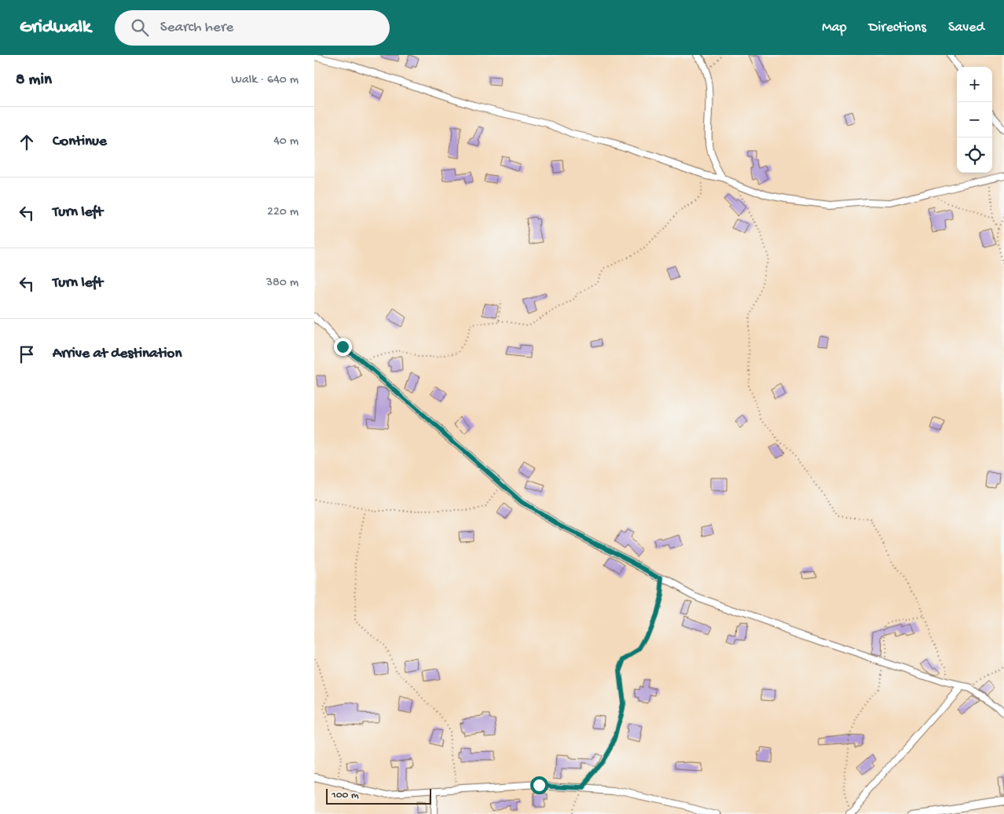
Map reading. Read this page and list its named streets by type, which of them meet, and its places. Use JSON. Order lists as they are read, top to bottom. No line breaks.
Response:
{"scale_bar":"100 m","page":{"header":"Gridwalk","search":"Search here","nav":["Map","Directions","Saved"],"heading":["8 min","Walk · 640 m"],"map_buttons":["+","−"],"list":[["Continue","40 m"],["Turn left","220 m"],["Turn left","380 m"],"Arrive at destination"],"scale":"100 m"}}
